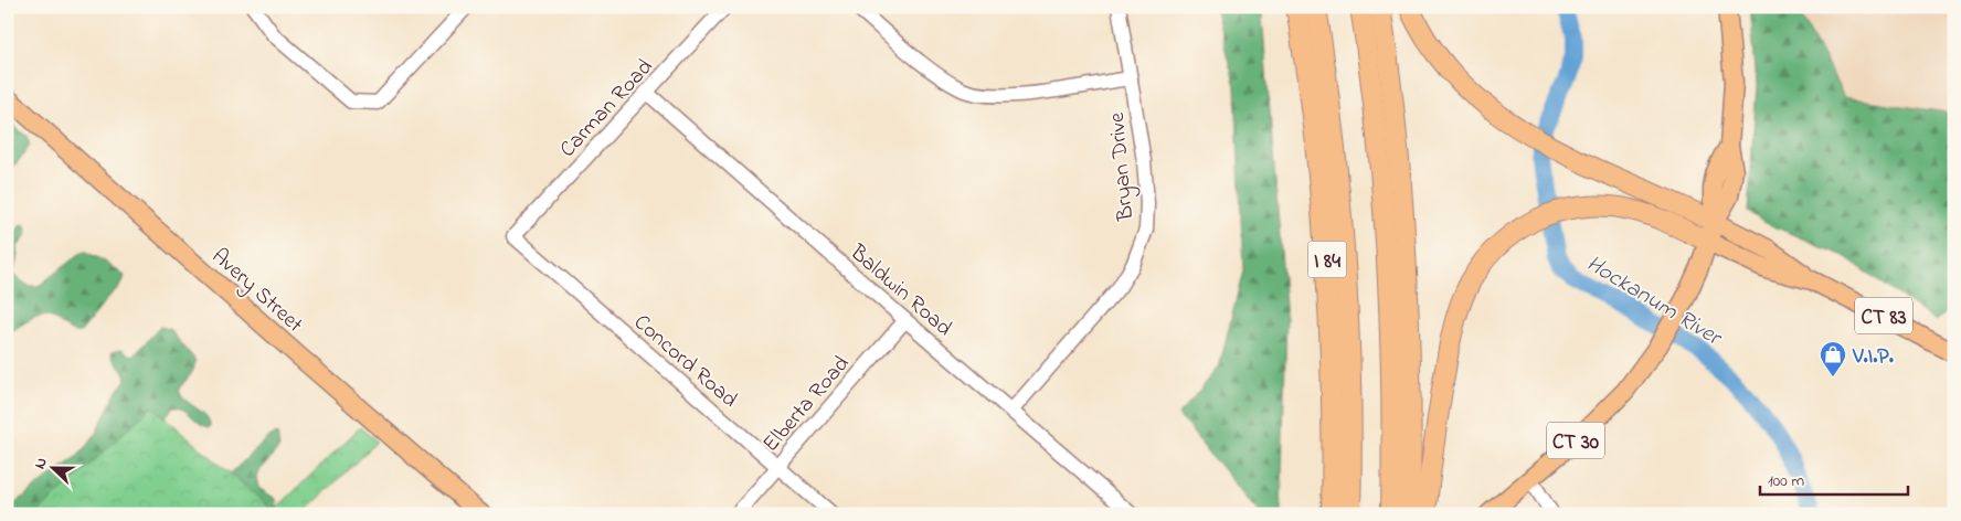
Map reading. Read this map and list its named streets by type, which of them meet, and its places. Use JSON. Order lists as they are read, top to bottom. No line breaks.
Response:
{"streets":{"highway":["I 84"],"main road":["Avery Street","CT 83","CT 30"],"street":["Carman Road","Bryan Drive","Baldwin Road","Concord Road","Elberta Road"]},"crossings":[["Carman Road","Baldwin Road"],["Carman Road","Concord Road"],["Bryan Drive","Baldwin Road"],["Baldwin Road","Elberta Road"],["CT 83","CT 30"],["Concord Road","Elberta Road"]],"water":["Hockanum River"],"places":{"shop":["V.I.P."]},"scale_bar":"100 m","north":"left"}
